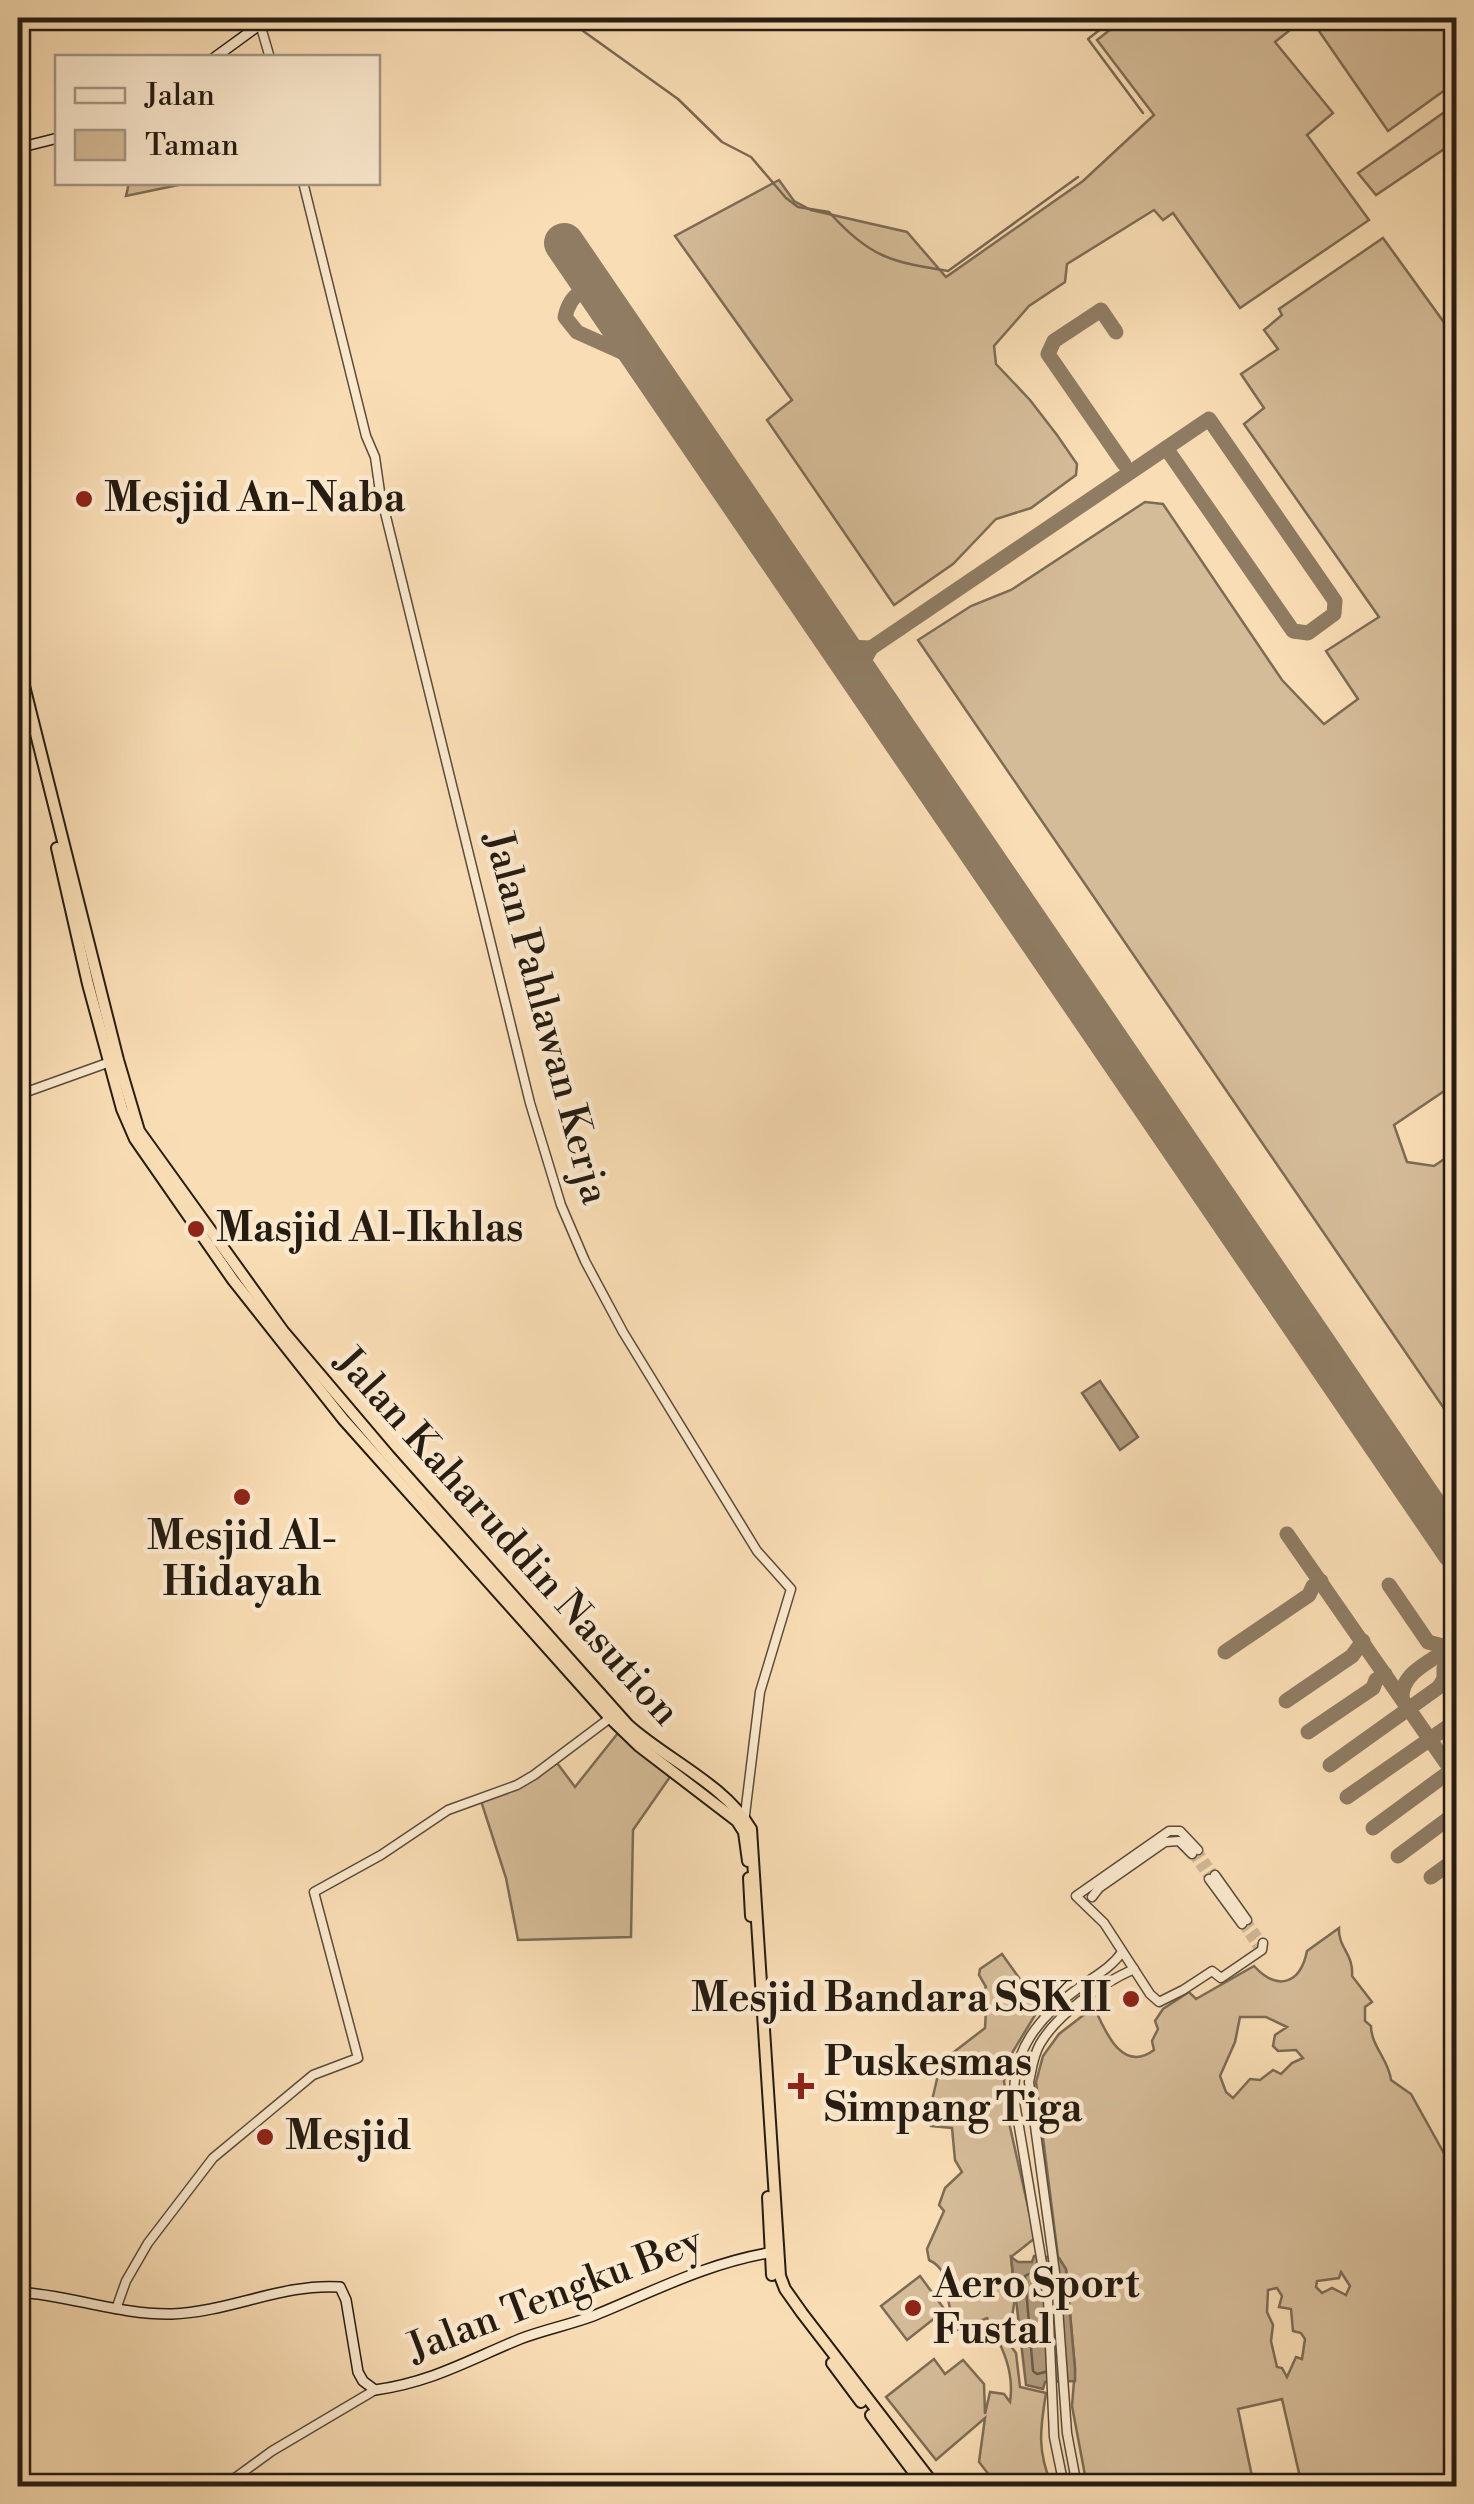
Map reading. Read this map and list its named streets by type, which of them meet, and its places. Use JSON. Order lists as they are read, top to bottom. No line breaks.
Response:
{"streets":{"highway":["Jalan Kaharuddin Nasution"],"main road":["Jalan Tengku Bey"],"street":["Jalan Pahlawan Kerja"]},"crossings":[["Jalan Pahlawan Kerja","Jalan Kaharuddin Nasution"]],"places":{"other":["Mesjid An-Naba","Masjid Al-Ikhlas","Mesjid Al- Hidayah","Mesjid Bandara SSK II","Mesjid","Aero Sport Fustal"],"health":["Puskesmas Simpang Tiga"]},"legend":["Jalan","Taman"]}
